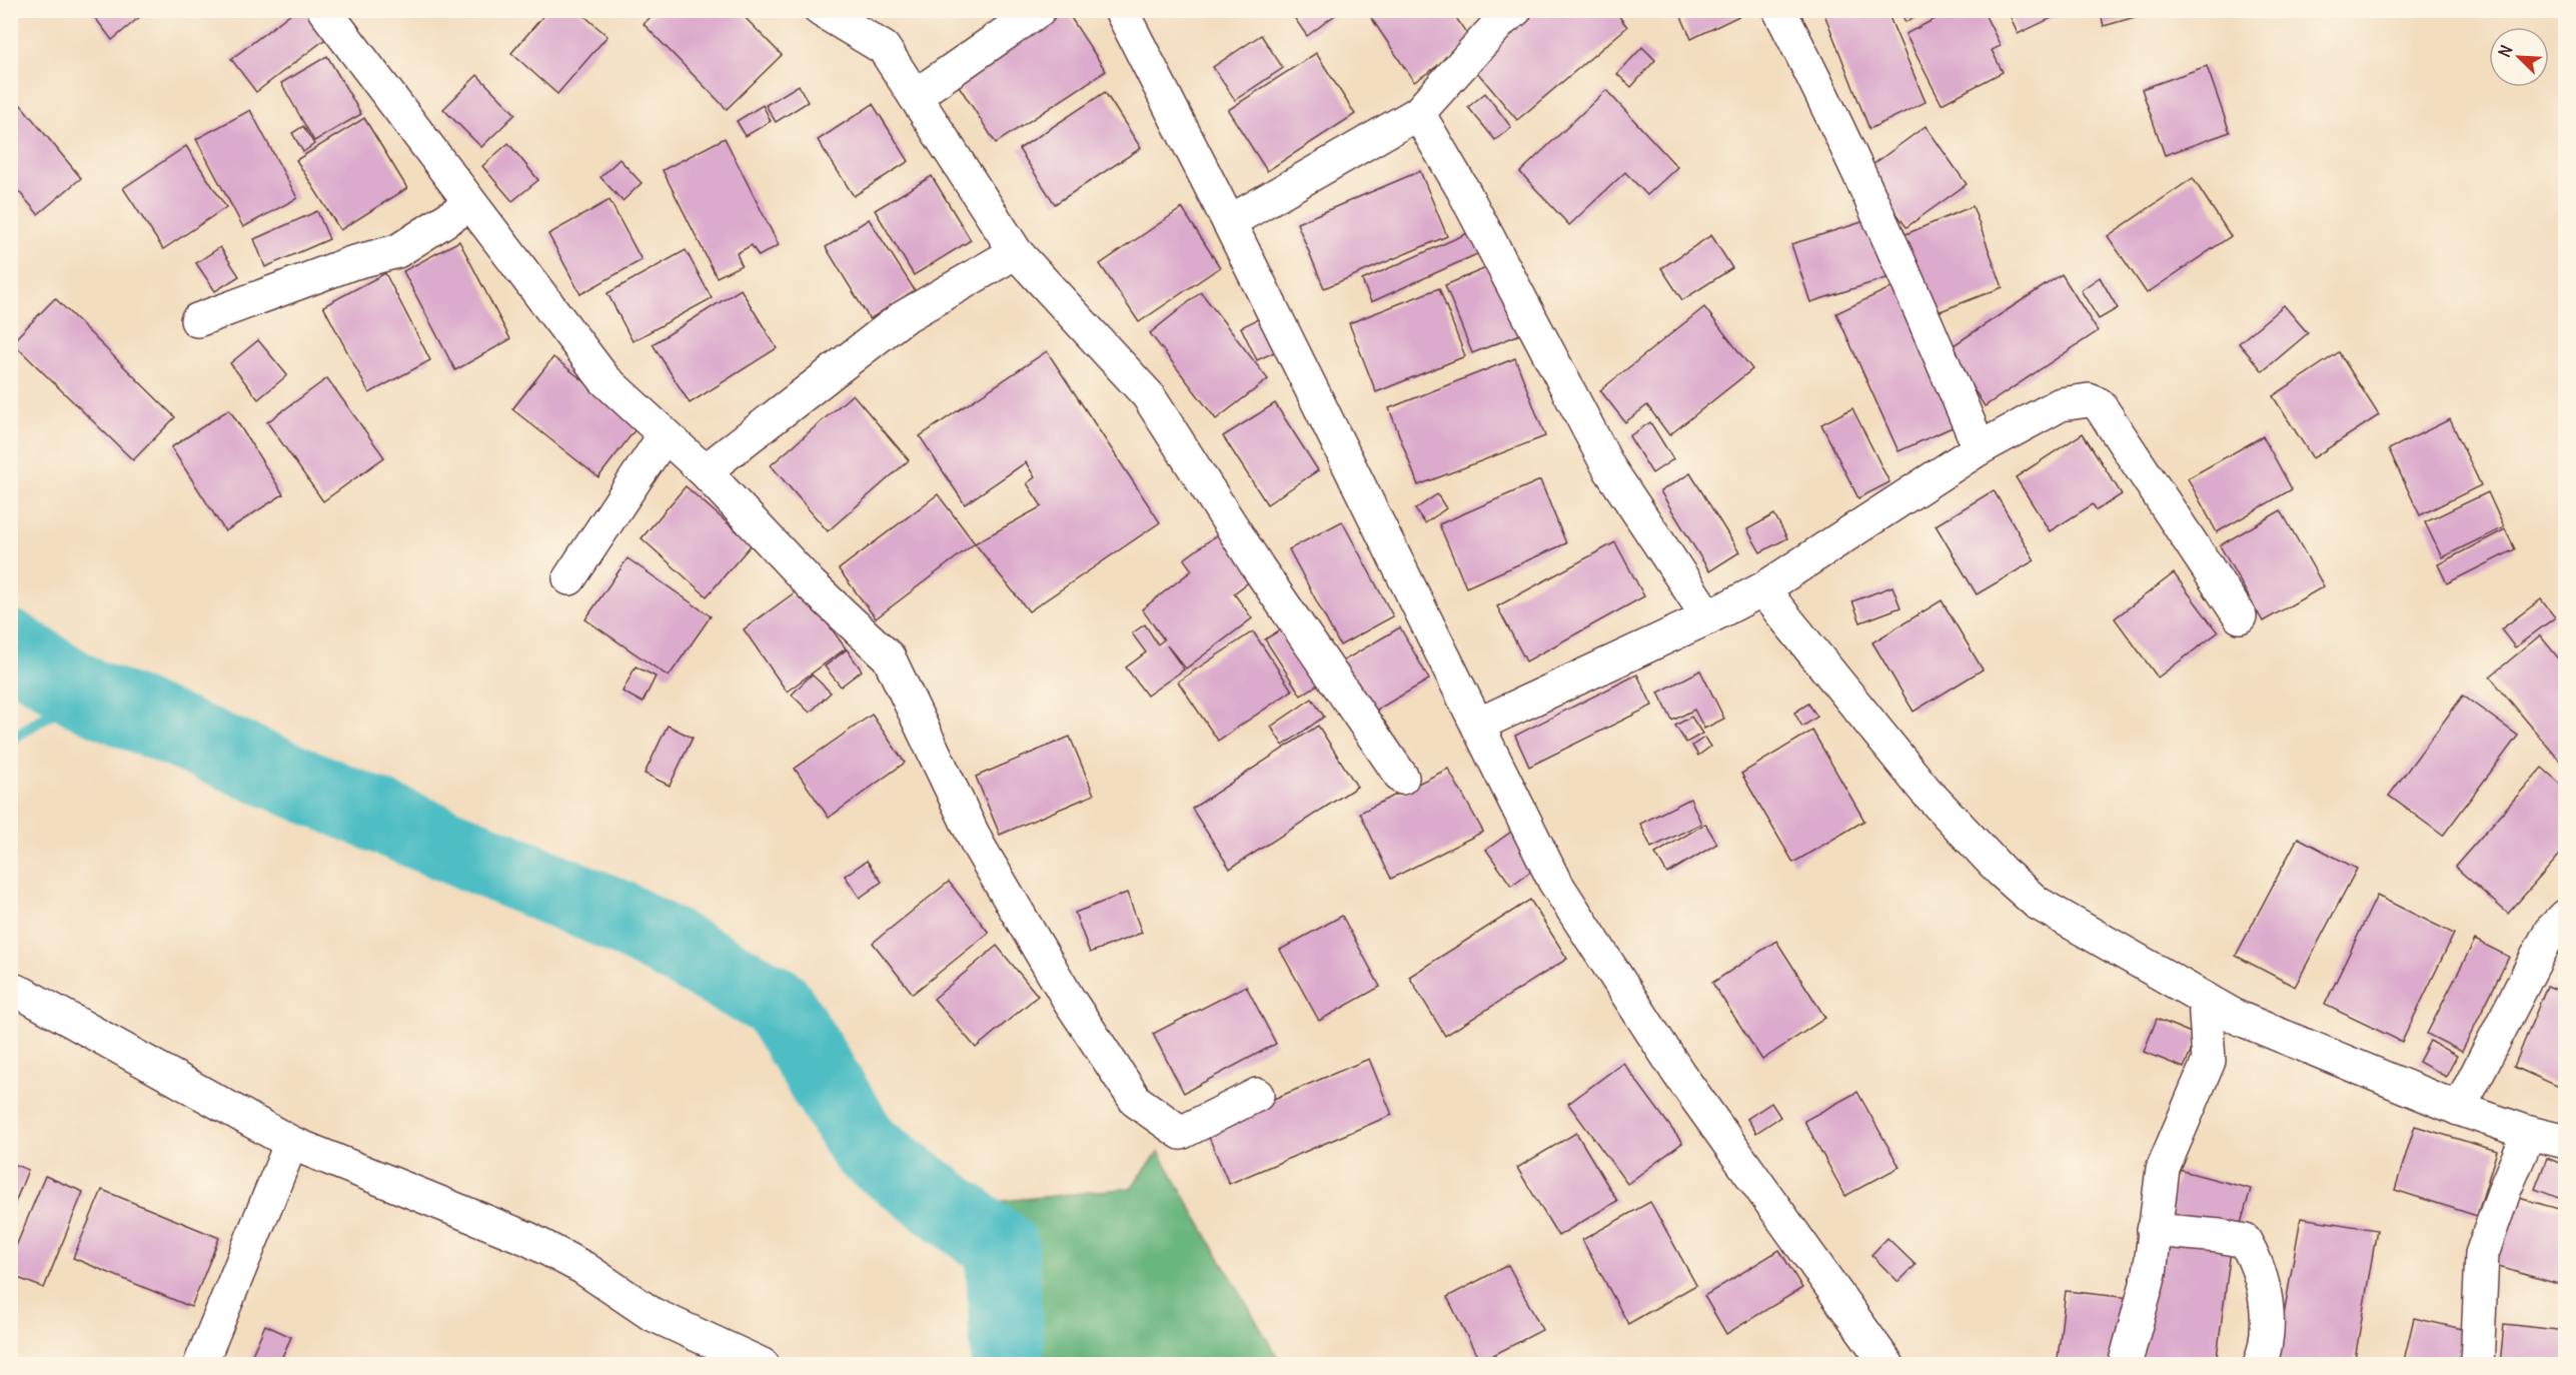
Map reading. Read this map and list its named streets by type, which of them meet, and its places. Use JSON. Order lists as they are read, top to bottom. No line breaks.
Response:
{"north":"top left"}
